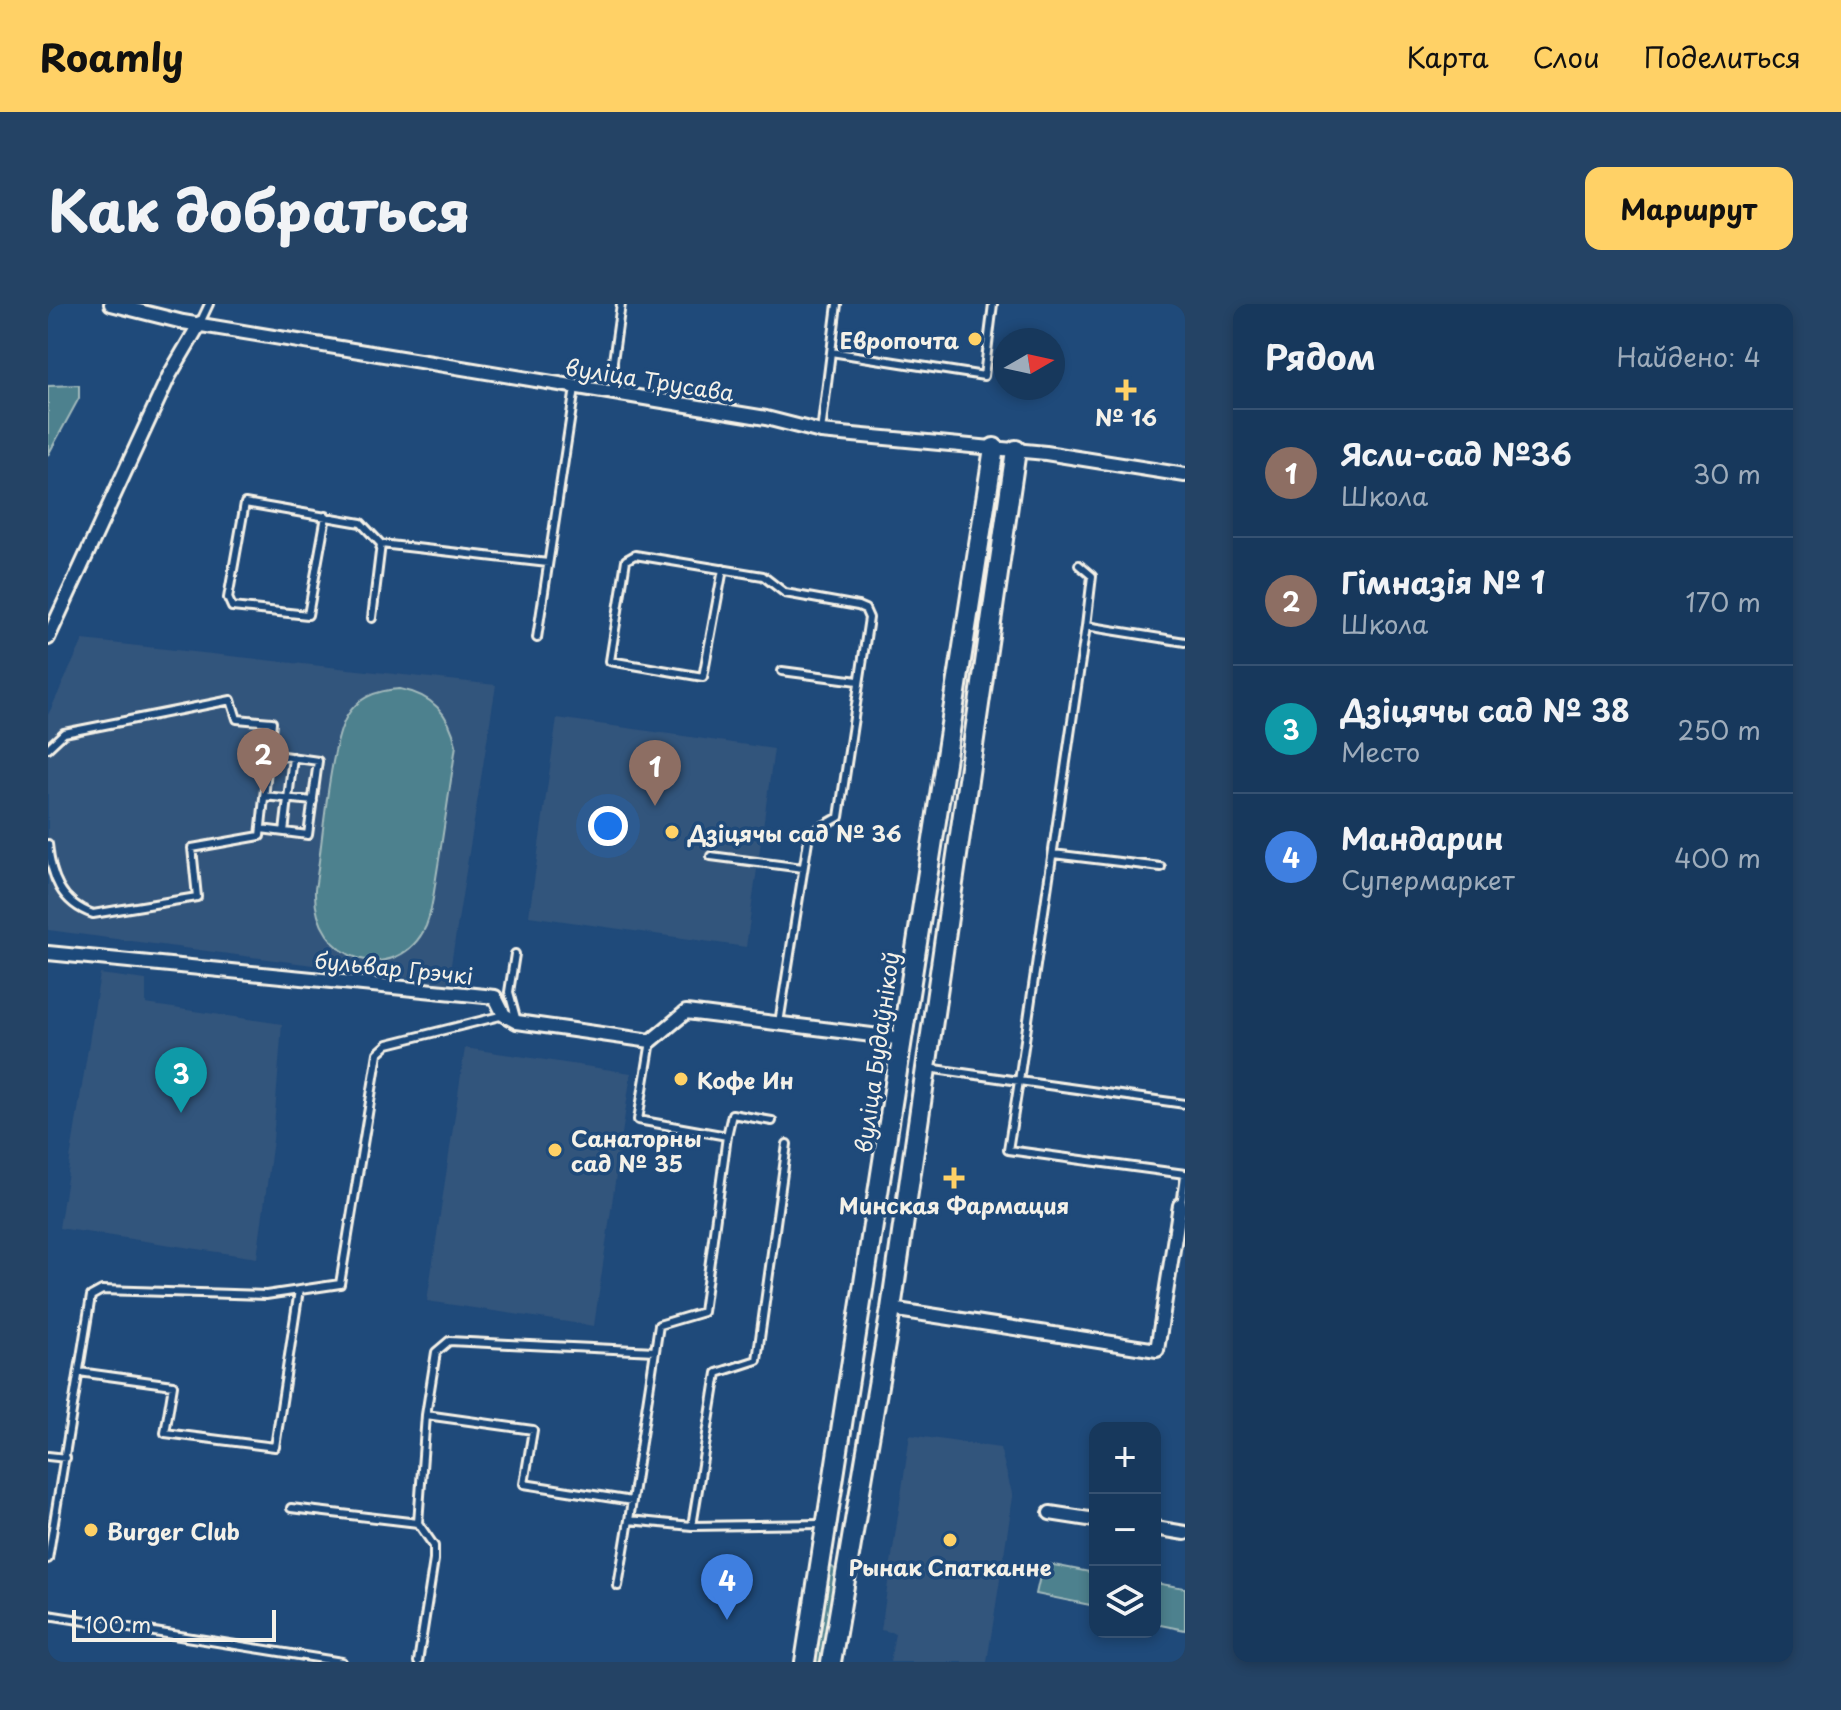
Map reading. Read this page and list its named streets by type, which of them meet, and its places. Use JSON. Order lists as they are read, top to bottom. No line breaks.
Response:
{"streets":{"street":["вуліца Трусава","бульвар Грэчкі","вуліца Будаўнікоў"]},"crossings":[["вуліца Трусава","вуліца Будаўнікоў"]],"places":{"other":["Европочта","Дзіцячы сад № 36","Кофе Ин","Санаторны сад № 35","Burger Club","Рынак Спатканне"],"health":["№ 16","Минская Фармация"]},"scale_bar":"100 m","north":"right","page":{"header":"Roamly","nav":["Карта","Слои","Поделиться"],"title":"Как добраться","buttons":"Маршрут","heading":["Рядом","Найдено: 4"],"list":[{"mark":"1","name":"Ясли-сад №36","note":"Школа","value":"30 m"},{"mark":"2","name":"Гімназія № 1","note":"Школа","value":"170 m"},{"mark":"3","name":"Дзіцячы сад № 38","note":"Место","value":"250 m"},{"mark":"4","name":"Мандарин","note":"Супермаркет","value":"400 m"}],"pins":["2","1","3","4"],"map_buttons":["+","−"],"scale":"100 m"}}
